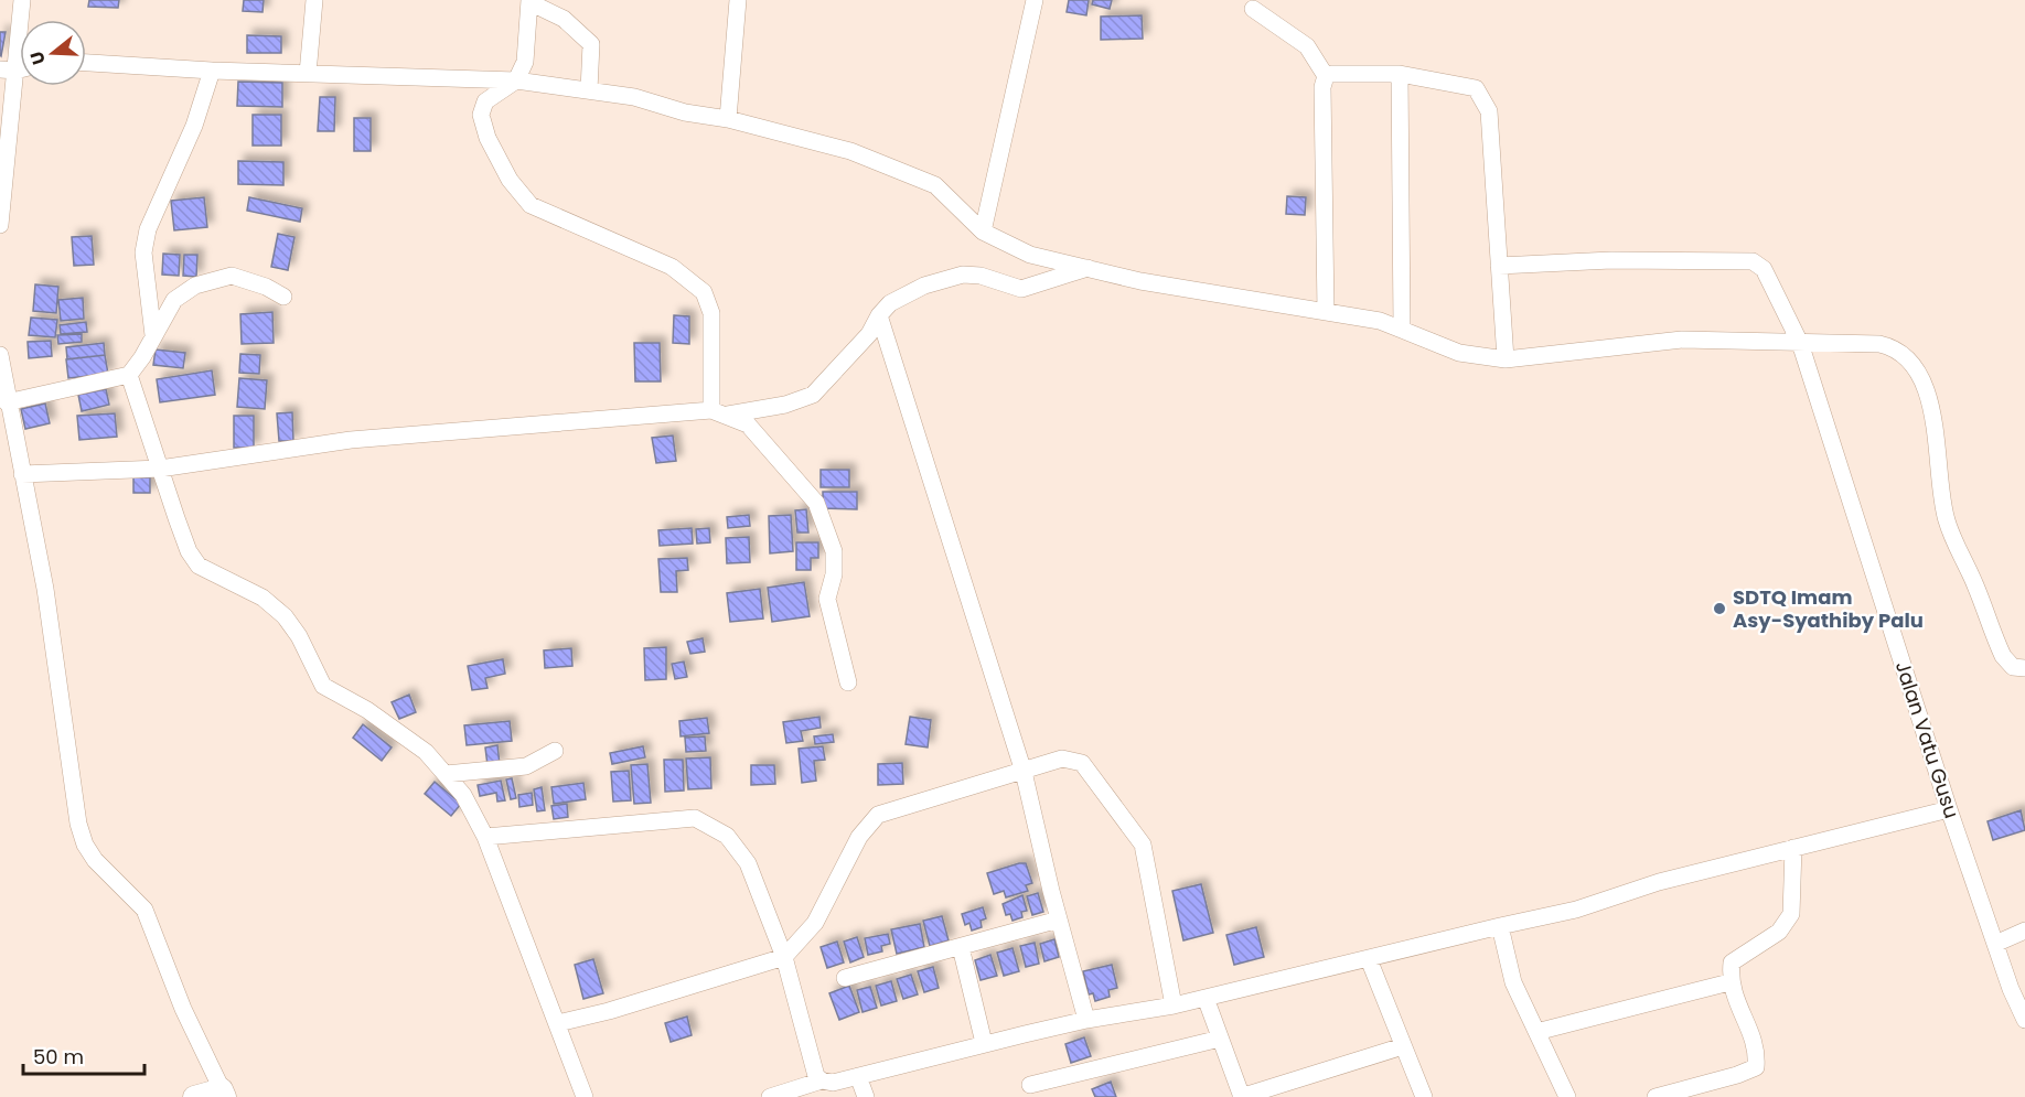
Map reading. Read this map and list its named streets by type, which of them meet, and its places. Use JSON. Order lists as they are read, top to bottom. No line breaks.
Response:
{"streets":{"street":["Jalan Vatu Gusu"]},"places":["SDTQ Imam Asy-Syathiby Palu"],"scale_bar":"50 m","north":"left"}
